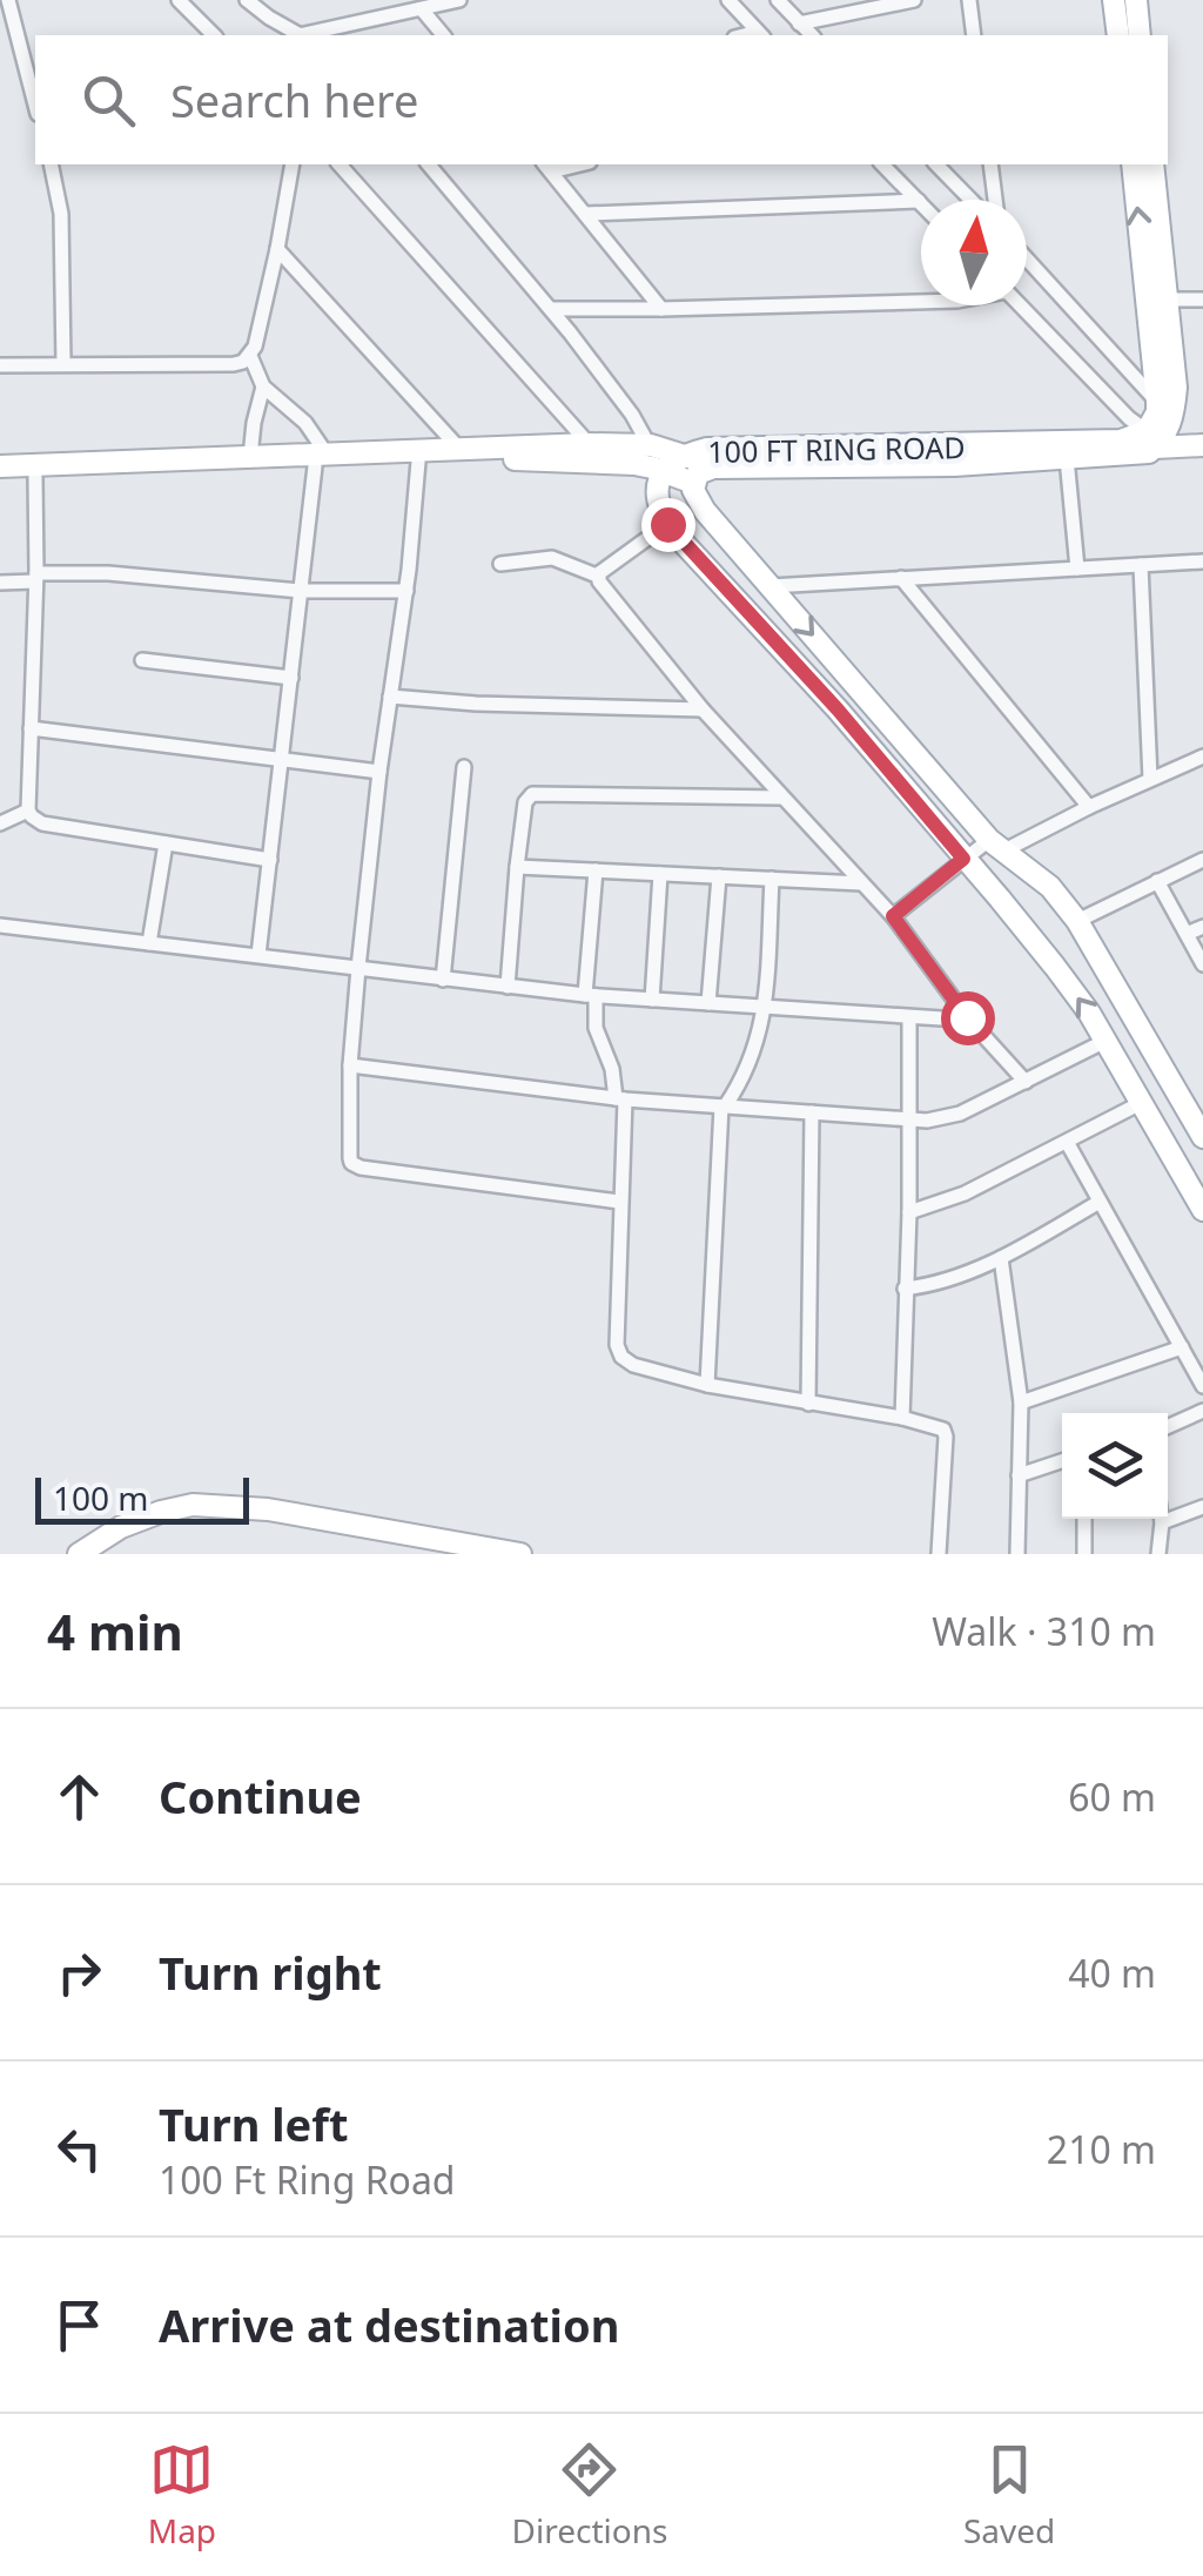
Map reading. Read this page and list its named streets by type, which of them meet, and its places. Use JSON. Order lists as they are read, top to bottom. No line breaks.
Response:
{"streets":{"main road":["100 FT RING ROAD"]},"scale_bar":"100 m","north":"top","page":{"search":"Search here","scale":"100 m","heading":["4 min","Walk · 310 m"],"list":[["Continue","60 m"],["Turn right","40 m"],["Turn left","100 Ft Ring Road","210 m"],"Arrive at destination"],"nav":["Map","Directions","Saved"]}}
